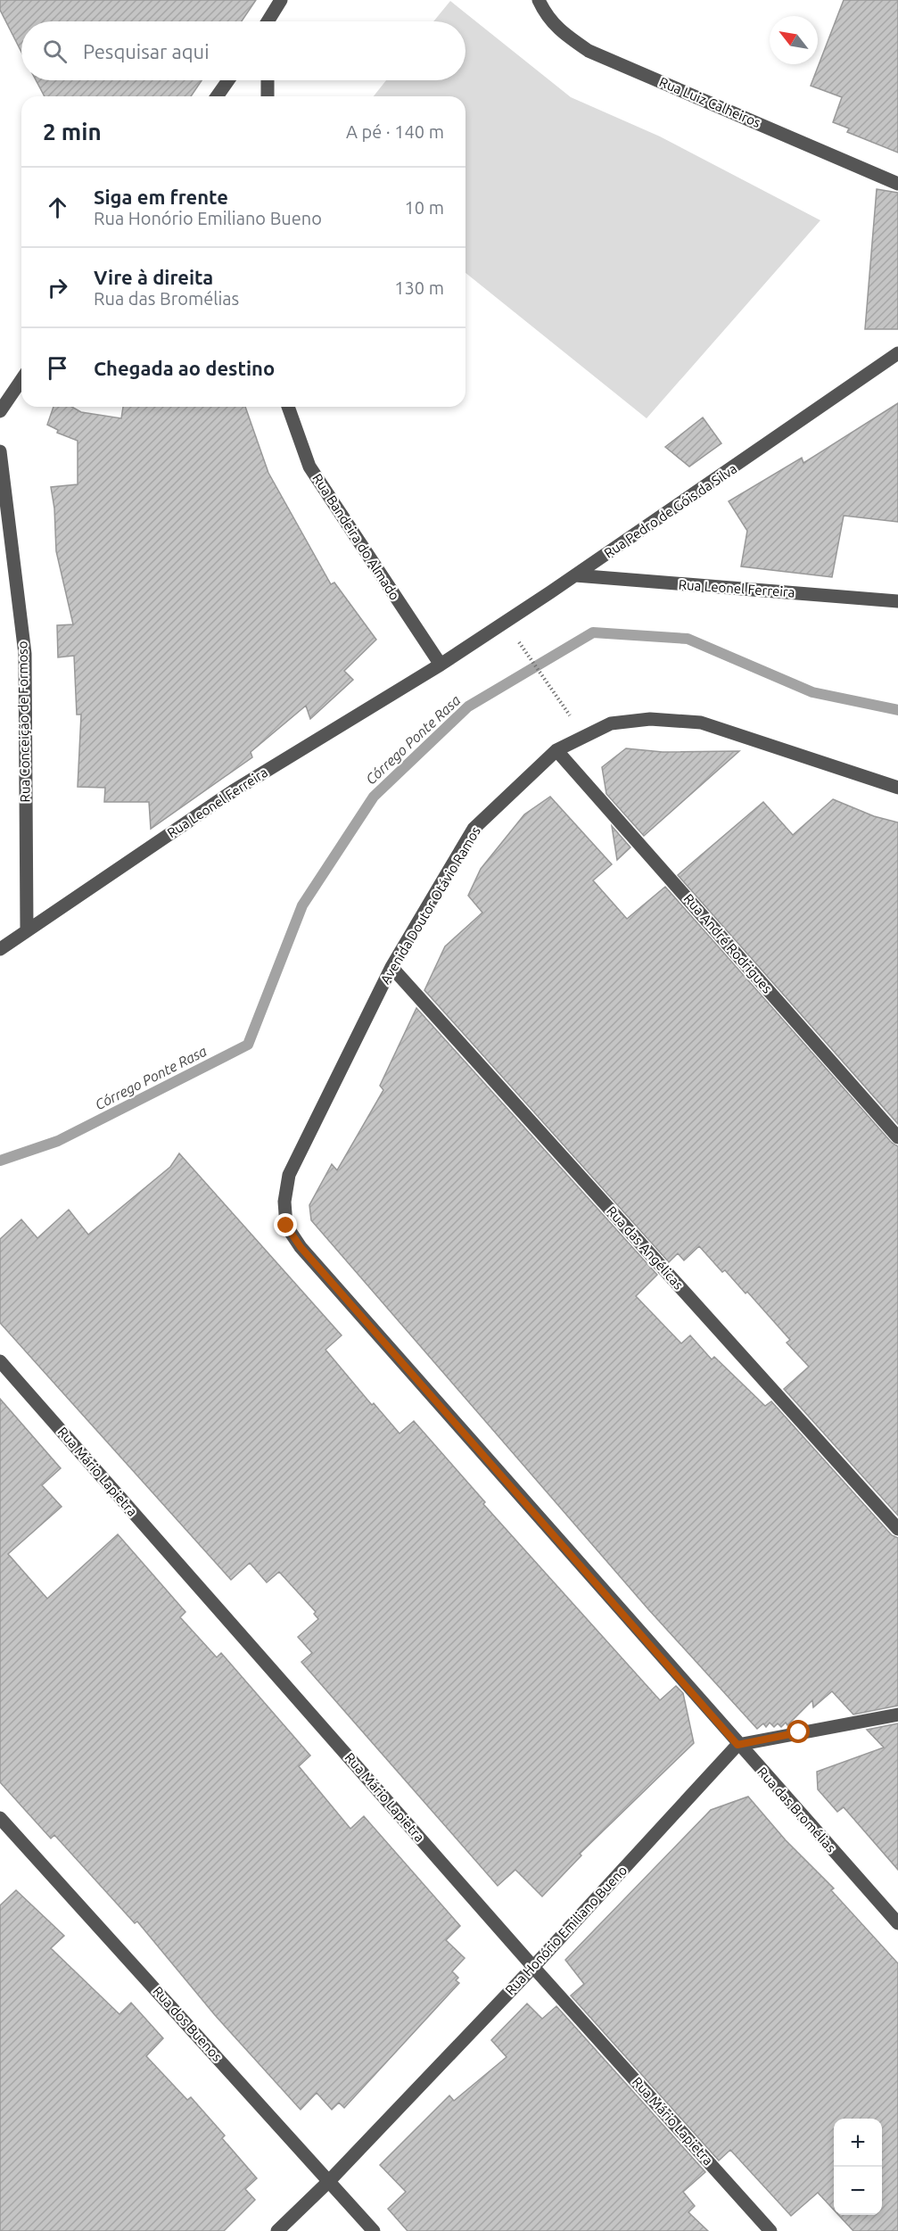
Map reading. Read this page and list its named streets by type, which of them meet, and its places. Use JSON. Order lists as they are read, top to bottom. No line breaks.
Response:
{"streets":{"street":["Rua Luiz Calheiros","Rua Pedro de Góis da Silva","Rua Bandeira do Almado","Rua Leonel Ferreira","Rua Conceição de Formoso","Avenida Doutor Otávio Ramos","Rua André Rodrigues","Rua das Angélicas","Rua Mário Lapietra","Rua das Bromélias","Rua Honório Emiliano Bueno","Rua dos Buenos"]},"crossings":[["Rua Pedro de Góis da Silva","Rua Bandeira do Almado"],["Rua Pedro de Góis da Silva","Rua Leonel Ferreira"],["Rua Bandeira do Almado","Rua Leonel Ferreira"],["Rua Leonel Ferreira","Rua Conceição de Formoso"],["Avenida Doutor Otávio Ramos","Rua André Rodrigues"],["Avenida Doutor Otávio Ramos","Rua das Angélicas"],["Avenida Doutor Otávio Ramos","Rua das Bromélias"],["Rua Mário Lapietra","Rua Honório Emiliano Bueno"],["Rua das Bromélias","Rua Honório Emiliano Bueno"],["Rua Honório Emiliano Bueno","Rua dos Buenos"]],"water":["Córrego Ponte Rasa"],"north":"top left","page":{"search":"Pesquisar aqui","heading":["2 min","A pé · 140 m"],"list":[["Siga em frente","Rua Honório Emiliano Bueno","10 m"],["Vire à direita","Rua das Bromélias","130 m"],"Chegada ao destino"],"map_buttons":["+","−"]}}
